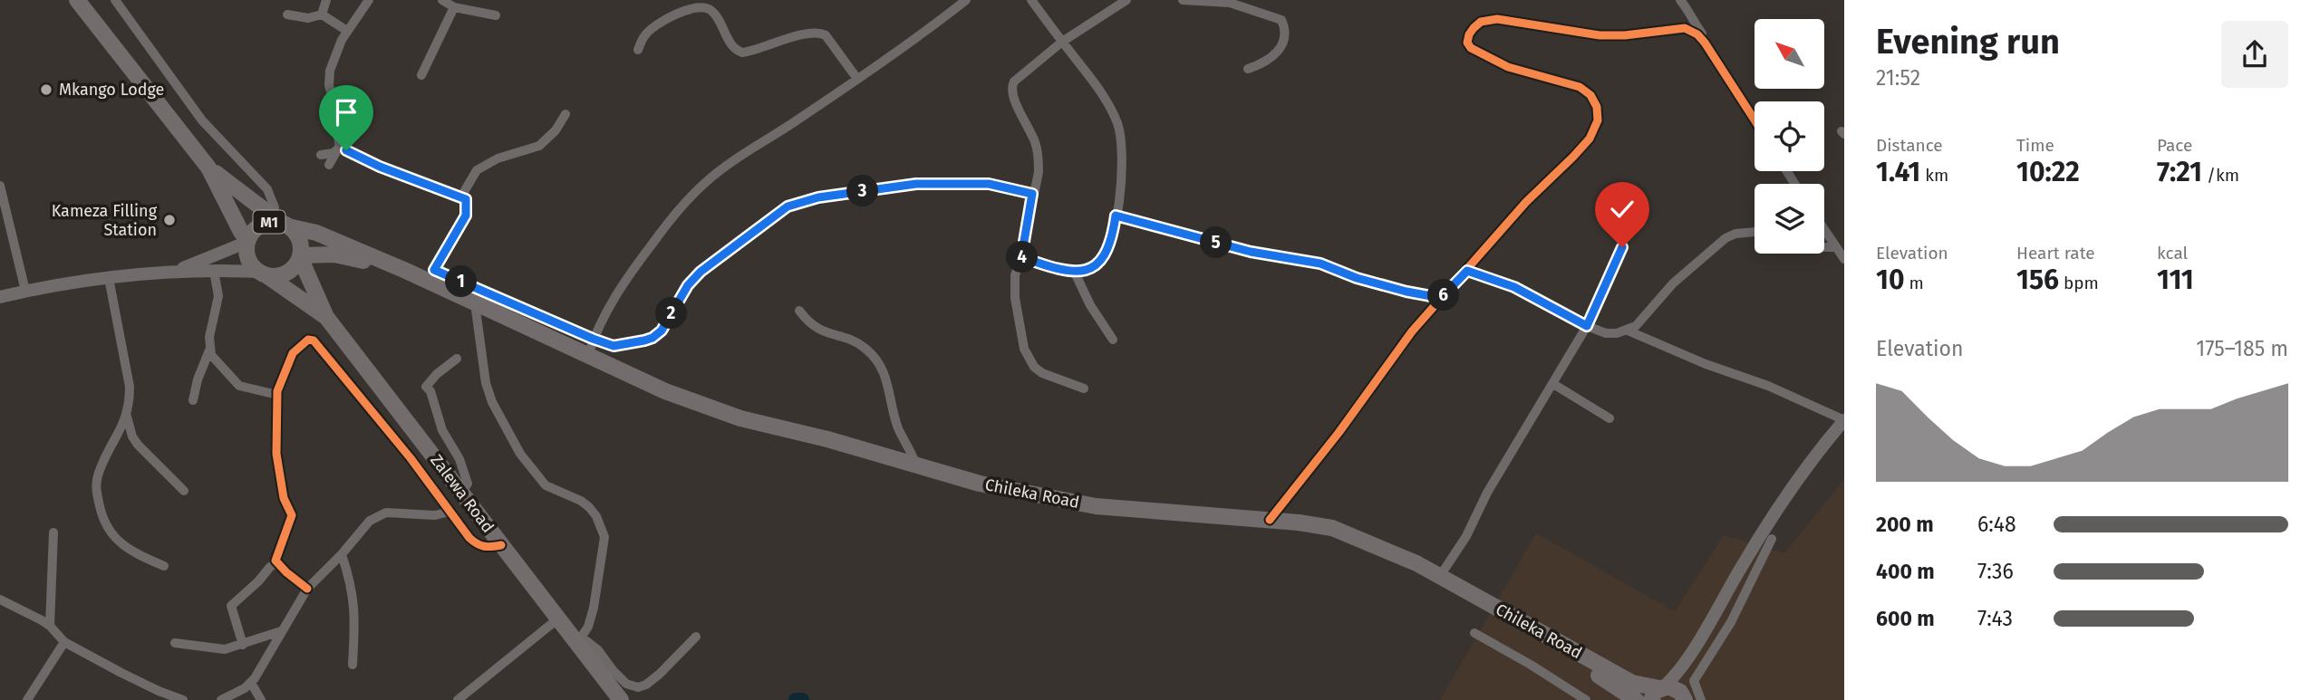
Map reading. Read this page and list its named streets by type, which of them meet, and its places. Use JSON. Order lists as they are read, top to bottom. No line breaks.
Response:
{"streets":{"highway":["M1","Zalewa Road","Chileka Road"]},"crossings":[["M1","Zalewa Road"],["M1","Chileka Road"],["Zalewa Road","Chileka Road"]],"places":["Mkango Lodge","Kameza Filling Station"],"north":"top left","page":{"heading":["Evening run","21:52"],"stats":[["Distance","1.41 km"],["Time","10:22"],["Pace","7:21 /km"],["Elevation","10 m"],["Heart rate","156 bpm"],["kcal","111"]],"pins":["3","5","4","1","6","2"],"chart":["Elevation","175–185 m"],"list":[{"name":"200 m","note":"6:48"},{"name":"400 m","note":"7:36"},{"name":"600 m","note":"7:43"}]}}
